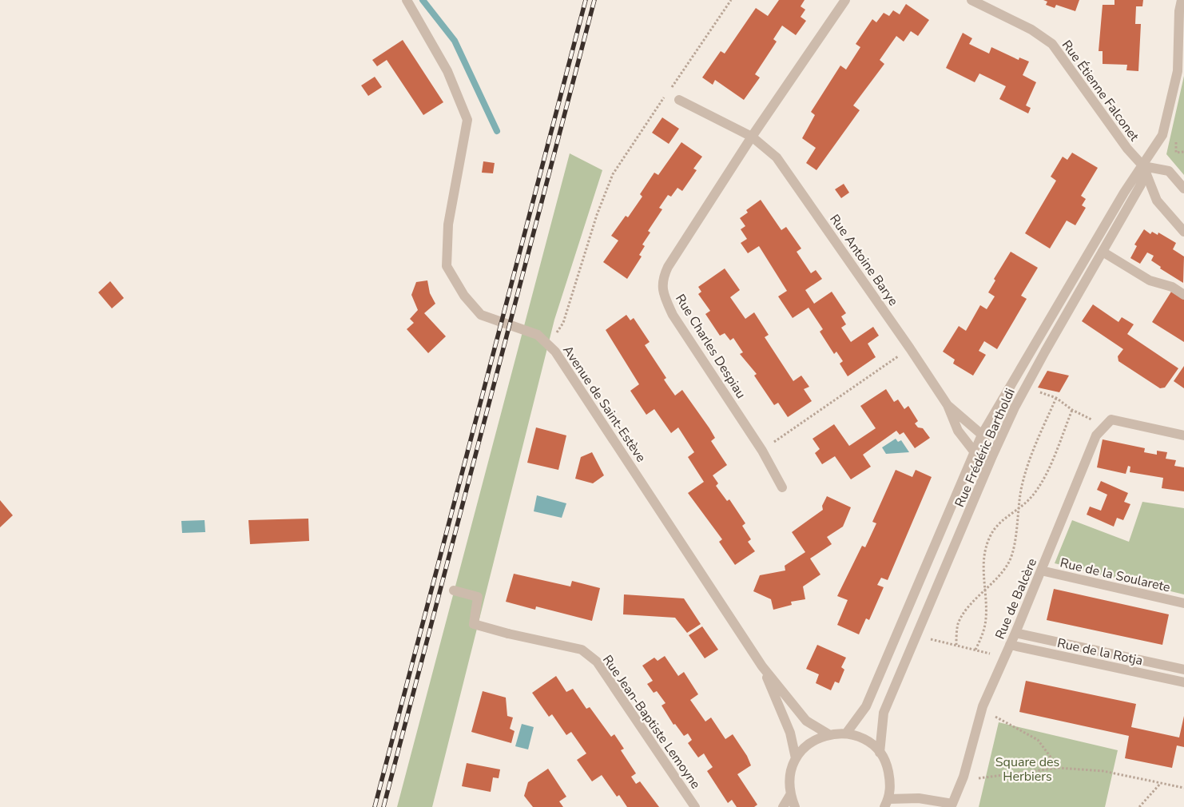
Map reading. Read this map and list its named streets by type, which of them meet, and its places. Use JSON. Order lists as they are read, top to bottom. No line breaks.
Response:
{"streets":{"street":["Rue Étienne Falconet","Rue Antoine Barye","Rue Charles Despiau","Avenue de Saint-Estève","Rue Frédéric Bartholdi","Rue de la Soularete","Rue de Balcère","Rue de la Rotja","Rue Jean-Baptiste Lemoyne"]},"crossings":[["Rue Étienne Falconet","Rue Frédéric Bartholdi"],["Rue Antoine Barye","Rue Charles Despiau"],["Rue Antoine Barye","Rue Frédéric Bartholdi"],["Rue de la Soularete","Rue de Balcère"],["Rue de Balcère","Rue de la Rotja"]],"parks":["Square des Herbiers"]}
